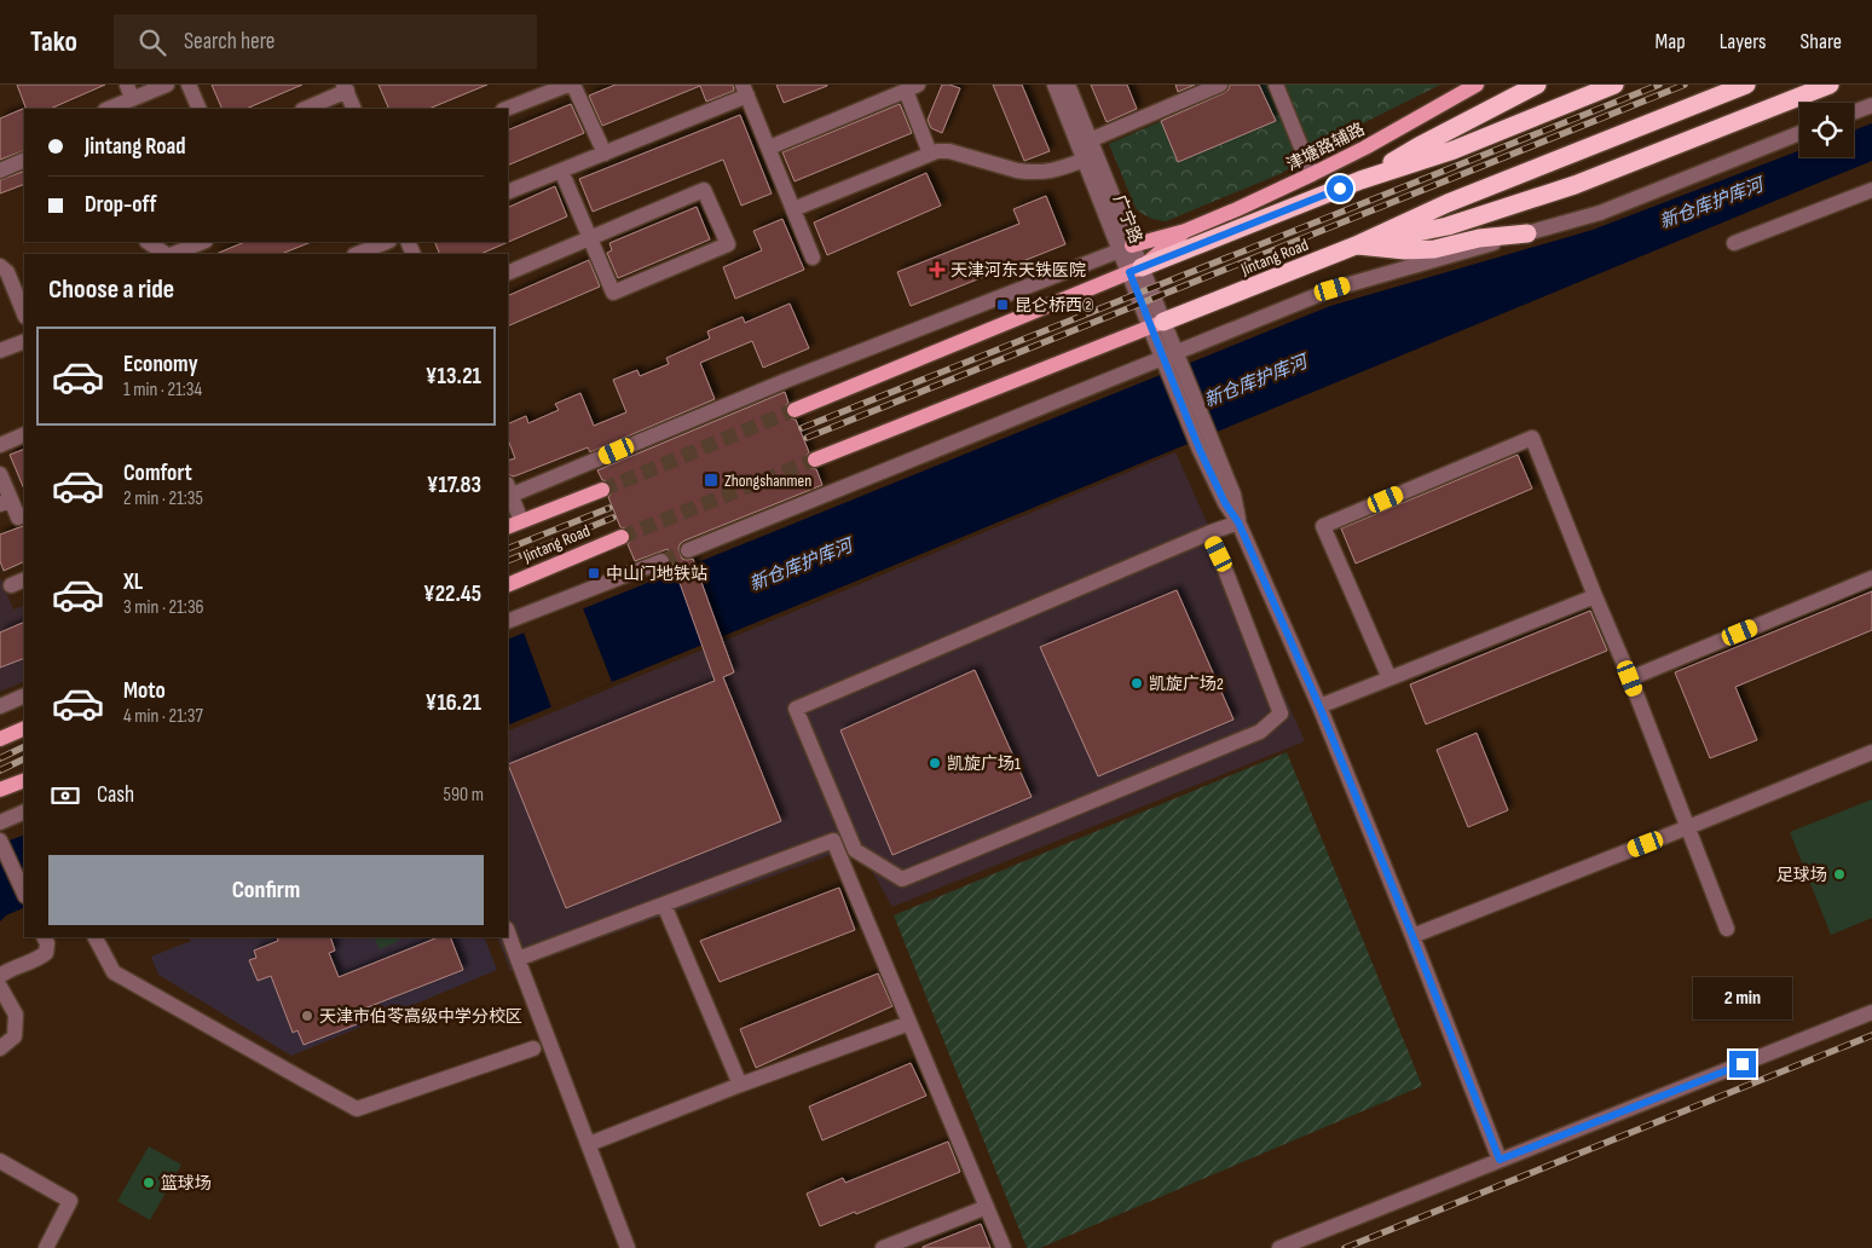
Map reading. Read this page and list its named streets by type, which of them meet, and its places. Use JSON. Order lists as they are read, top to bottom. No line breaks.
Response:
{"streets":{"highway":["Jintang Road"],"main road":["津塘路辅路"],"street":["广宁路"]},"crossings":[["广宁路","Jintang Road"]],"water":["新仓库护库河"],"places":{"health":["天津河东天铁医院"],"transit":["昆仑桥西②","Zhongshanmen","中山门地铁站"],"other":["凯旋广场2","凯旋广场1","足球场","天津市伯苓高级中学分校区","篮球场"]},"page":{"header":"Tako","search":"Search here","nav":["Map","Layers","Share"],"banner":["Jintang Road","Drop-off"],"heading":"Choose a ride","list":[{"name":"Economy","note":"1 min · 21:34","value":"¥13.21"},{"name":"Comfort","note":"2 min · 21:35","value":"¥17.83"},{"name":"XL","note":"3 min · 21:36","value":"¥22.45"},{"name":"Moto","note":"4 min · 21:37","value":"¥16.21"}],"pay":["Cash","590 m"],"buttons":"Confirm","bubble":"2 min"}}
